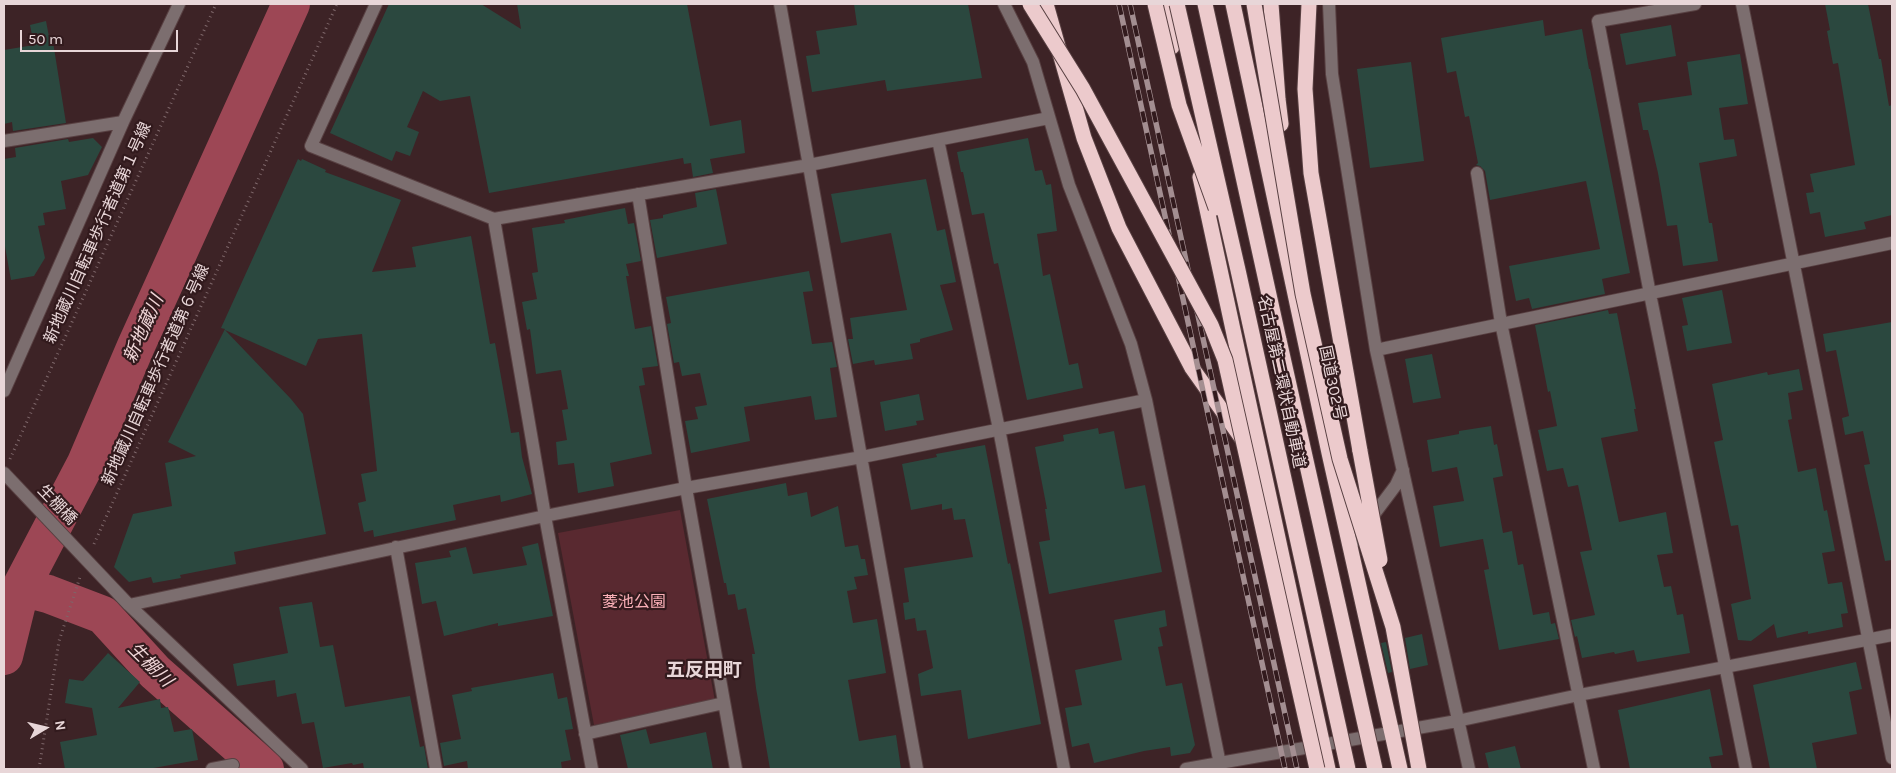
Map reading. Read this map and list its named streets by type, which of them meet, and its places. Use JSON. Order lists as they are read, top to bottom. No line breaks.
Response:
{"streets":{"highway":["名古屋第二環状自動車道","国道302号"],"street":["生棚橋"],"path":["新地蔵川自転車歩行者道第１号線","新地蔵川自転車歩行者道第６号線"]},"crossings":[["新地蔵川自転車歩行者道第１号線","生棚橋"],["新地蔵川自転車歩行者道第６号線","生棚橋"]],"districts":["五反田町"],"water":["新地蔵川","生棚川"],"parks":["菱池公園"],"scale_bar":"50 m","north":"right"}
